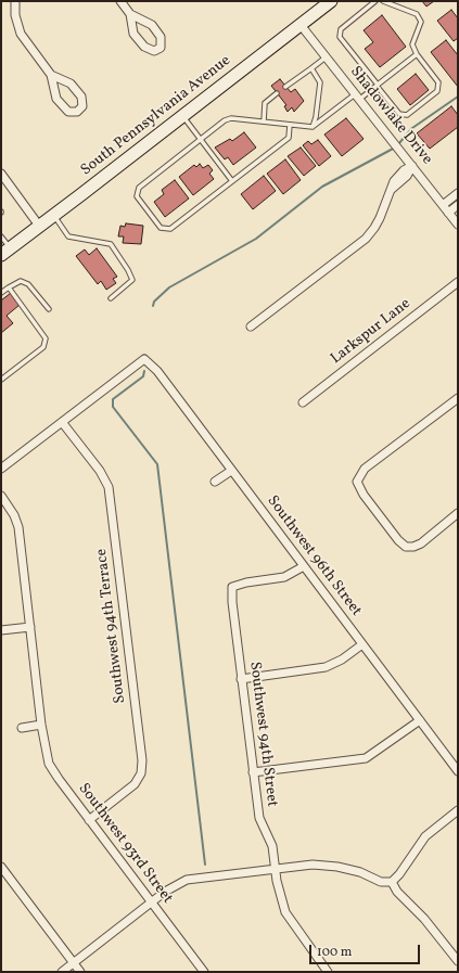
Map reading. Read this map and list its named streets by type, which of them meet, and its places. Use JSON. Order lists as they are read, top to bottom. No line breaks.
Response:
{"streets":{"main road":["South Pennsylvania Avenue"],"street":["Shadowlake Drive","Larkspur Lane","Southwest 96th Street","Southwest 94th Terrace","Southwest 94th Street","Southwest 93rd Street"]},"crossings":[["South Pennsylvania Avenue","Shadowlake Drive"],["Southwest 96th Street","Southwest 94th Terrace"],["Southwest 96th Street","Southwest 94th Street"],["Southwest 94th Terrace","Southwest 93rd Street"]],"scale_bar":"100 m"}
